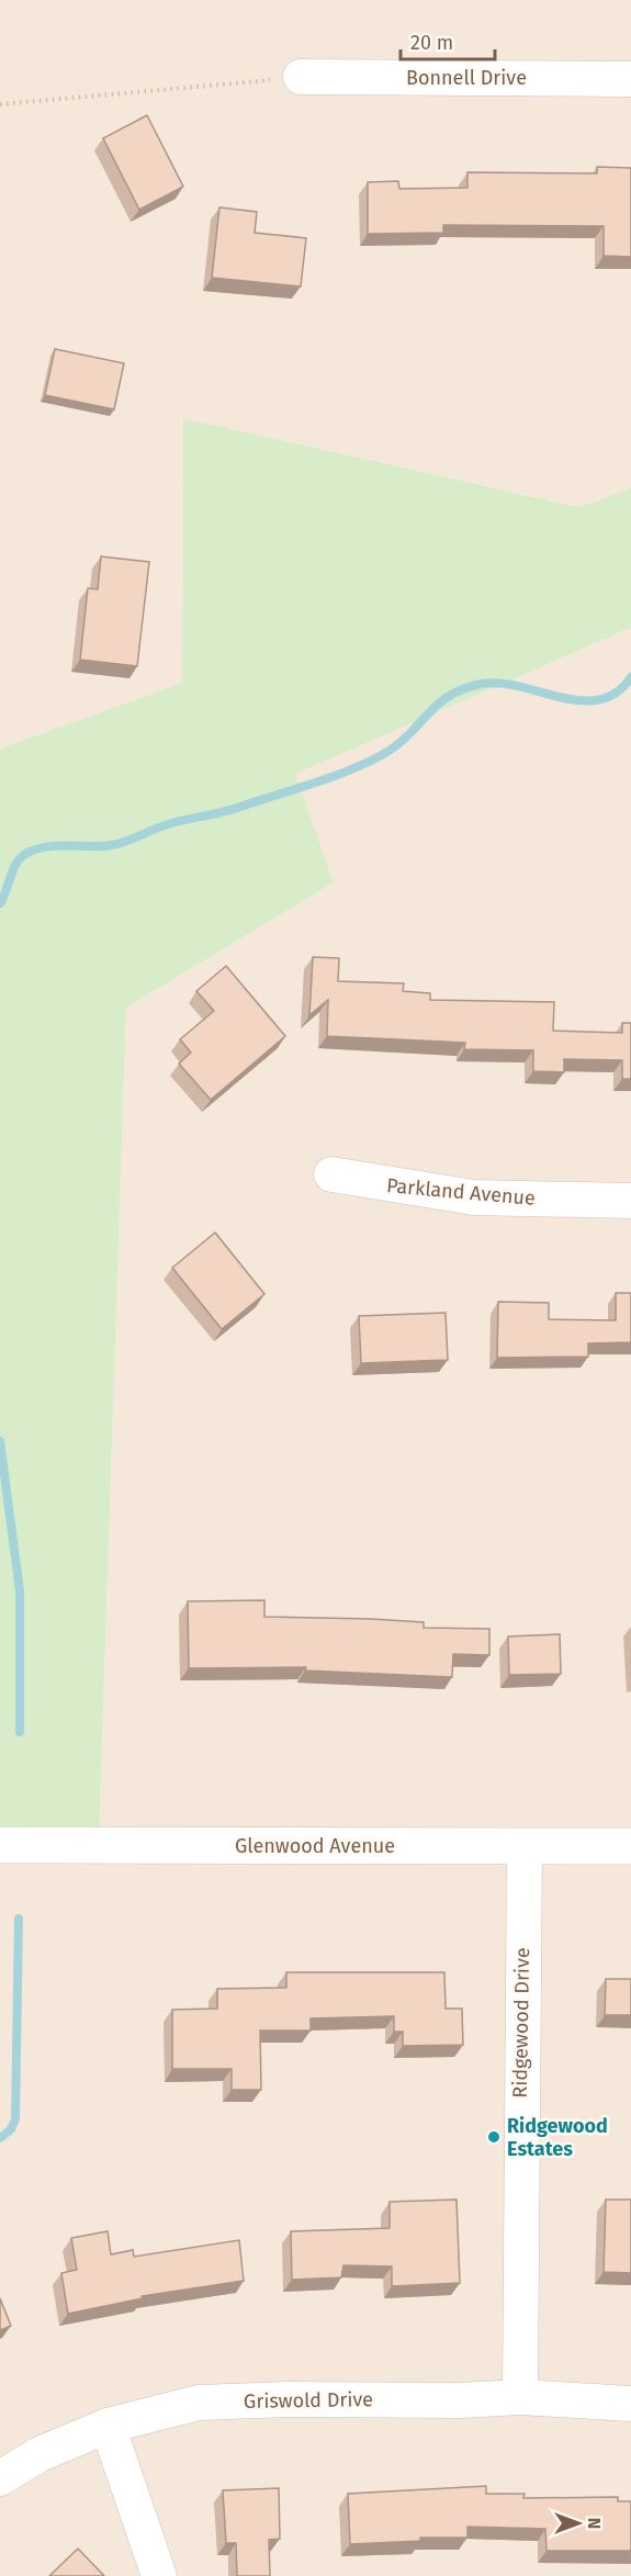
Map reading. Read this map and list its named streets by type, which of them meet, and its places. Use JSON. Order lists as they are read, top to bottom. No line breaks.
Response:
{"streets":{"street":["Bonnell Drive","Parkland Avenue","Glenwood Avenue","Ridgewood Drive","Griswold Drive"]},"crossings":[["Glenwood Avenue","Ridgewood Drive"],["Ridgewood Drive","Griswold Drive"]],"places":["Ridgewood Estates"],"scale_bar":"20 m","north":"right"}
